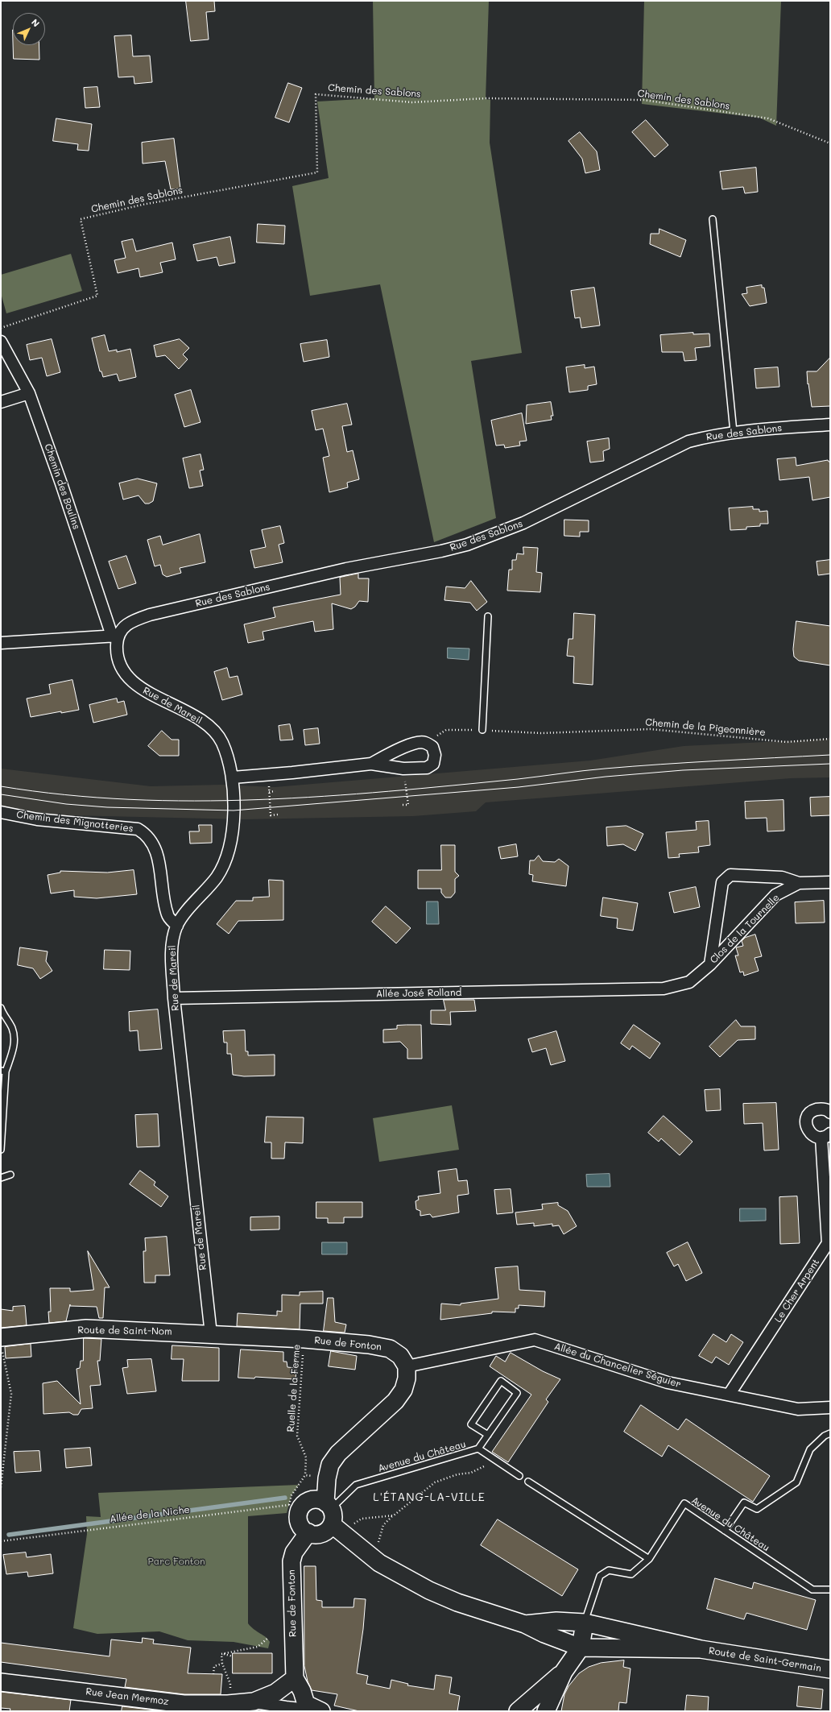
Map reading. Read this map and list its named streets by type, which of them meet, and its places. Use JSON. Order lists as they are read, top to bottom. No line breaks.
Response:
{"streets":{"street":["Rue des Sablons","Chemin des Boulins","Rue de Mareil","Chemin des Mignotteries","Clos de la Tournelle","Allée José Rolland","Le Cher Arpent","Route de Saint-Nom","Rue de Fonton","Allée du Chancelier Séguier","Route de Saint-Germain","Rue Jean Mermoz"],"lane":["Avenue du Château"],"path":["Chemin des Sablons","Chemin de la Pigeonnière","Ruelle de la Ferme","Allée de la Niche"]},"crossings":[["Rue des Sablons","Chemin des Boulins"],["Rue des Sablons","Rue de Mareil"],["Chemin des Boulins","Rue de Mareil"],["Rue de Mareil","Chemin des Mignotteries"],["Rue de Mareil","Allée José Rolland"],["Rue de Mareil","Route de Saint-Nom"],["Rue de Mareil","Rue de Fonton"],["Clos de la Tournelle","Allée José Rolland"],["Le Cher Arpent","Allée du Chancelier Séguier"],["Route de Saint-Nom","Rue de Fonton"],["Rue de Fonton","Allée du Chancelier Séguier"],["Rue de Fonton","Ruelle de la Ferme"],["Rue de Fonton","Avenue du Château"],["Rue de Fonton","Allée de la Niche"],["Rue de Fonton","Rue Jean Mermoz"],["Avenue du Château","Allée de la Niche"]],"districts":["L'ÉTANG-LA-VILLE"],"parks":["Parc Fonton"],"north":"top right"}
